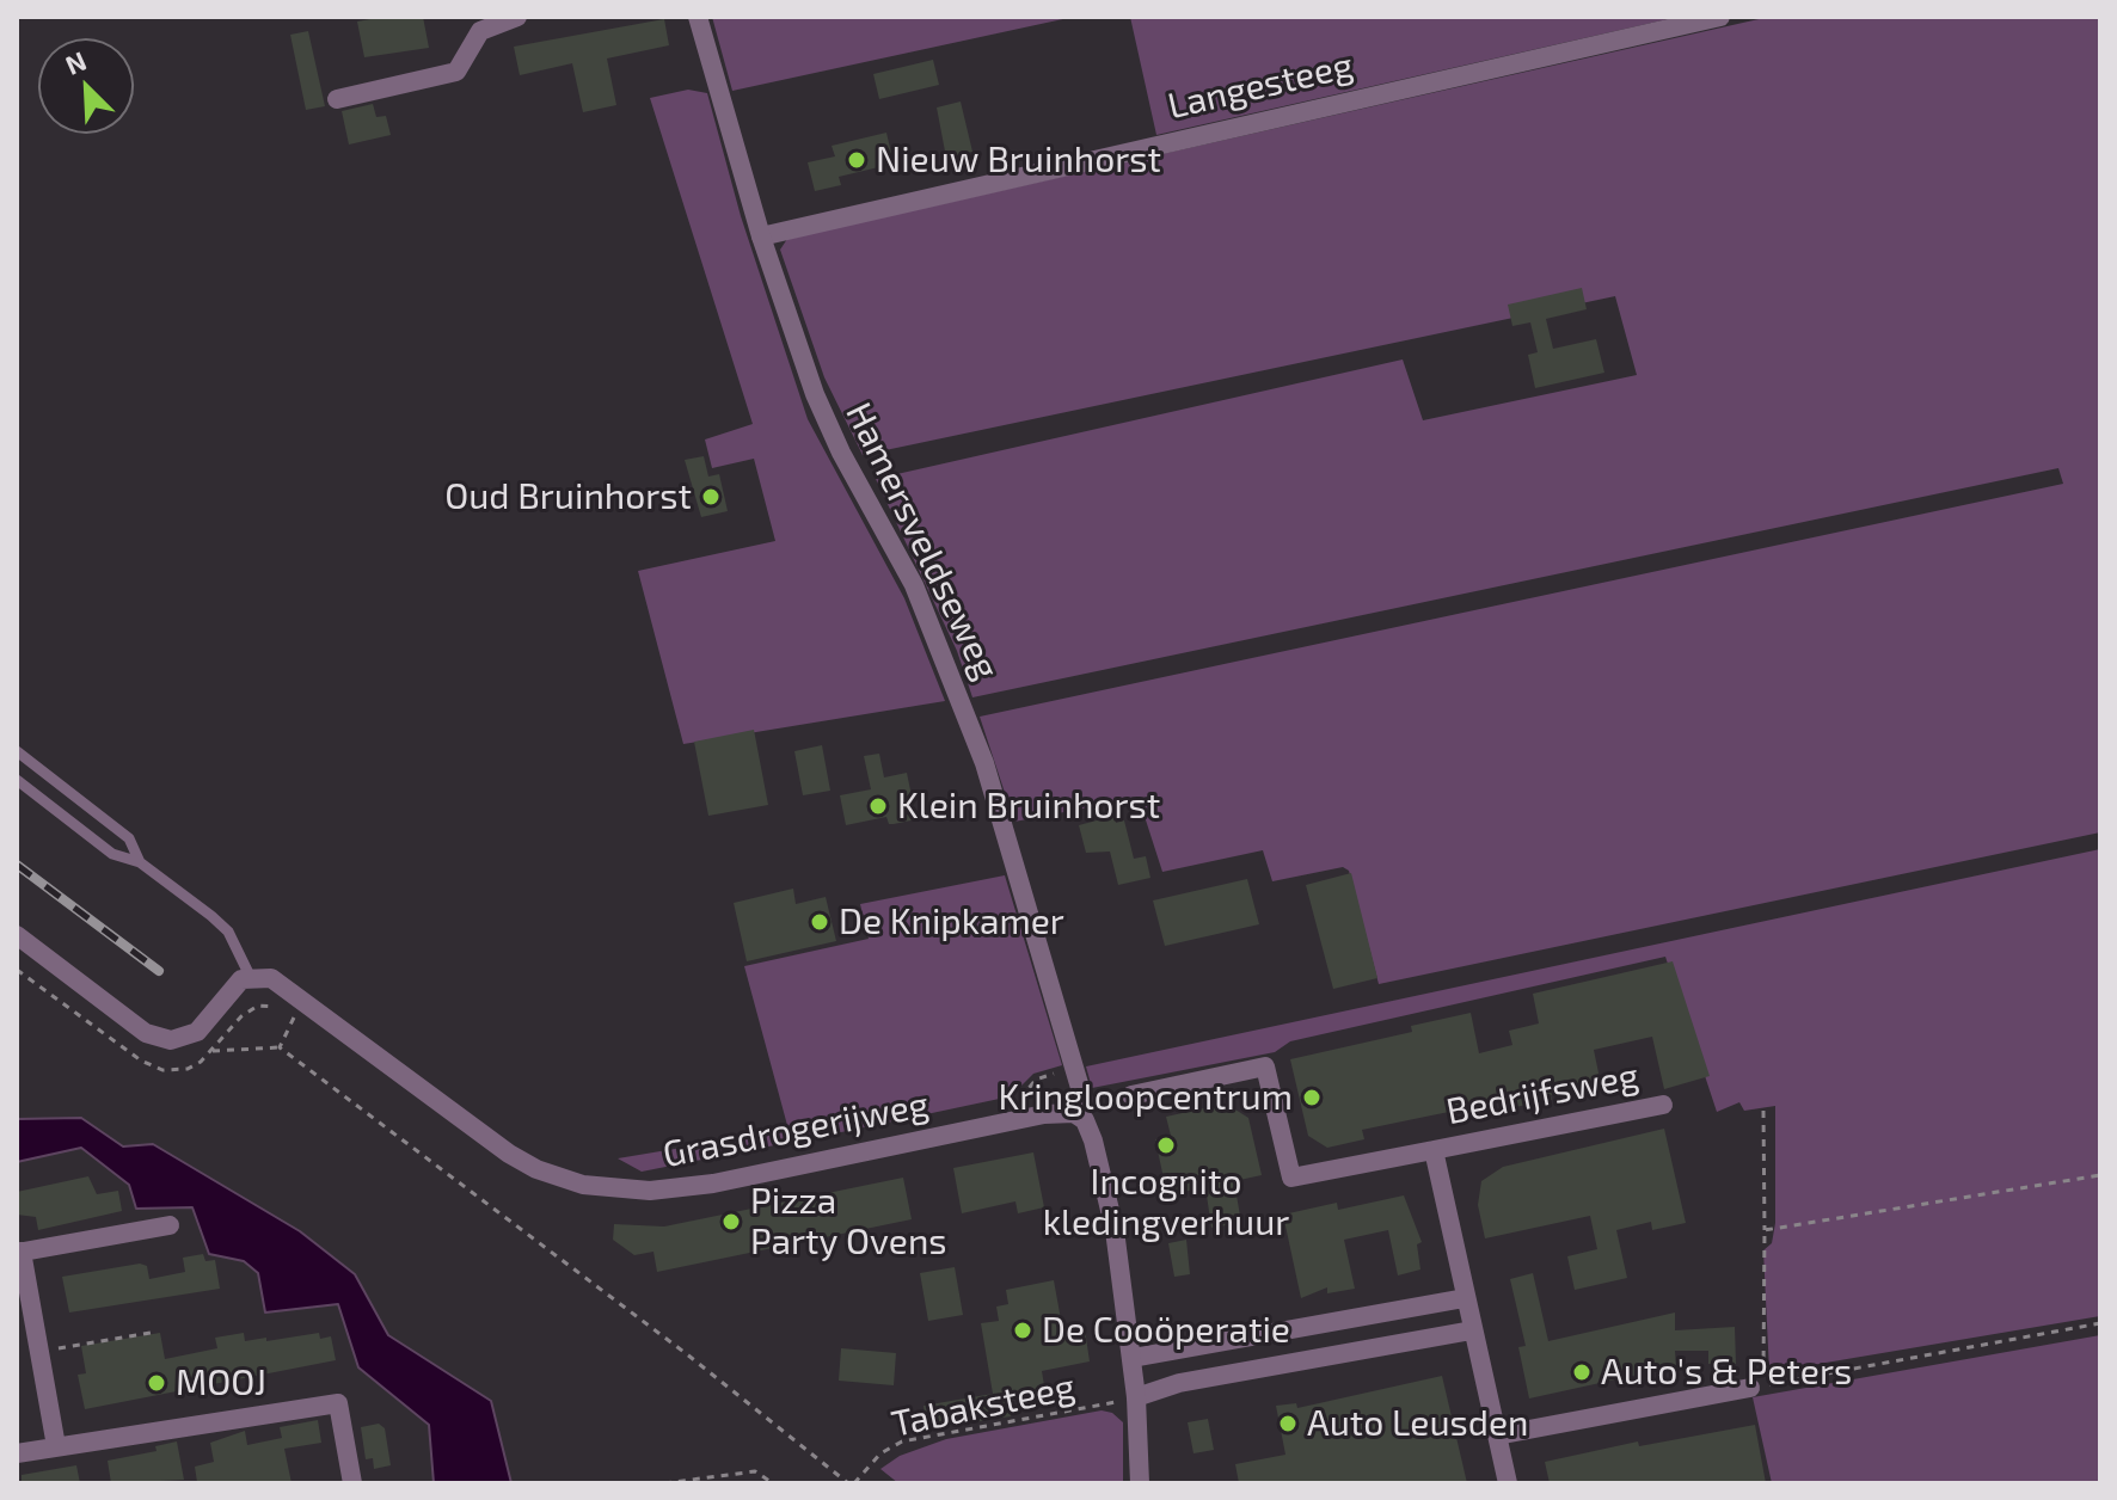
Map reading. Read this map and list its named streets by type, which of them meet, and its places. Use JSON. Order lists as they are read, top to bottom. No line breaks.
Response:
{"streets":{"street":["Langesteeg","Hamersveldseweg","Bedrijfsweg","Grasdrogerijweg"],"path":["Tabaksteeg"]},"crossings":[["Langesteeg","Hamersveldseweg"],["Hamersveldseweg","Grasdrogerijweg"],["Hamersveldseweg","Tabaksteeg"]],"places":["Nieuw Bruinhorst","Oud Bruinhorst","Klein Bruinhorst","De Knipkamer","Kringloopcentrum","Incognito kledingverhuur","Pizza Party Ovens","De Cooöperatie","Auto's & Peters","MOOJ","Auto Leusden"],"north":"top left"}
